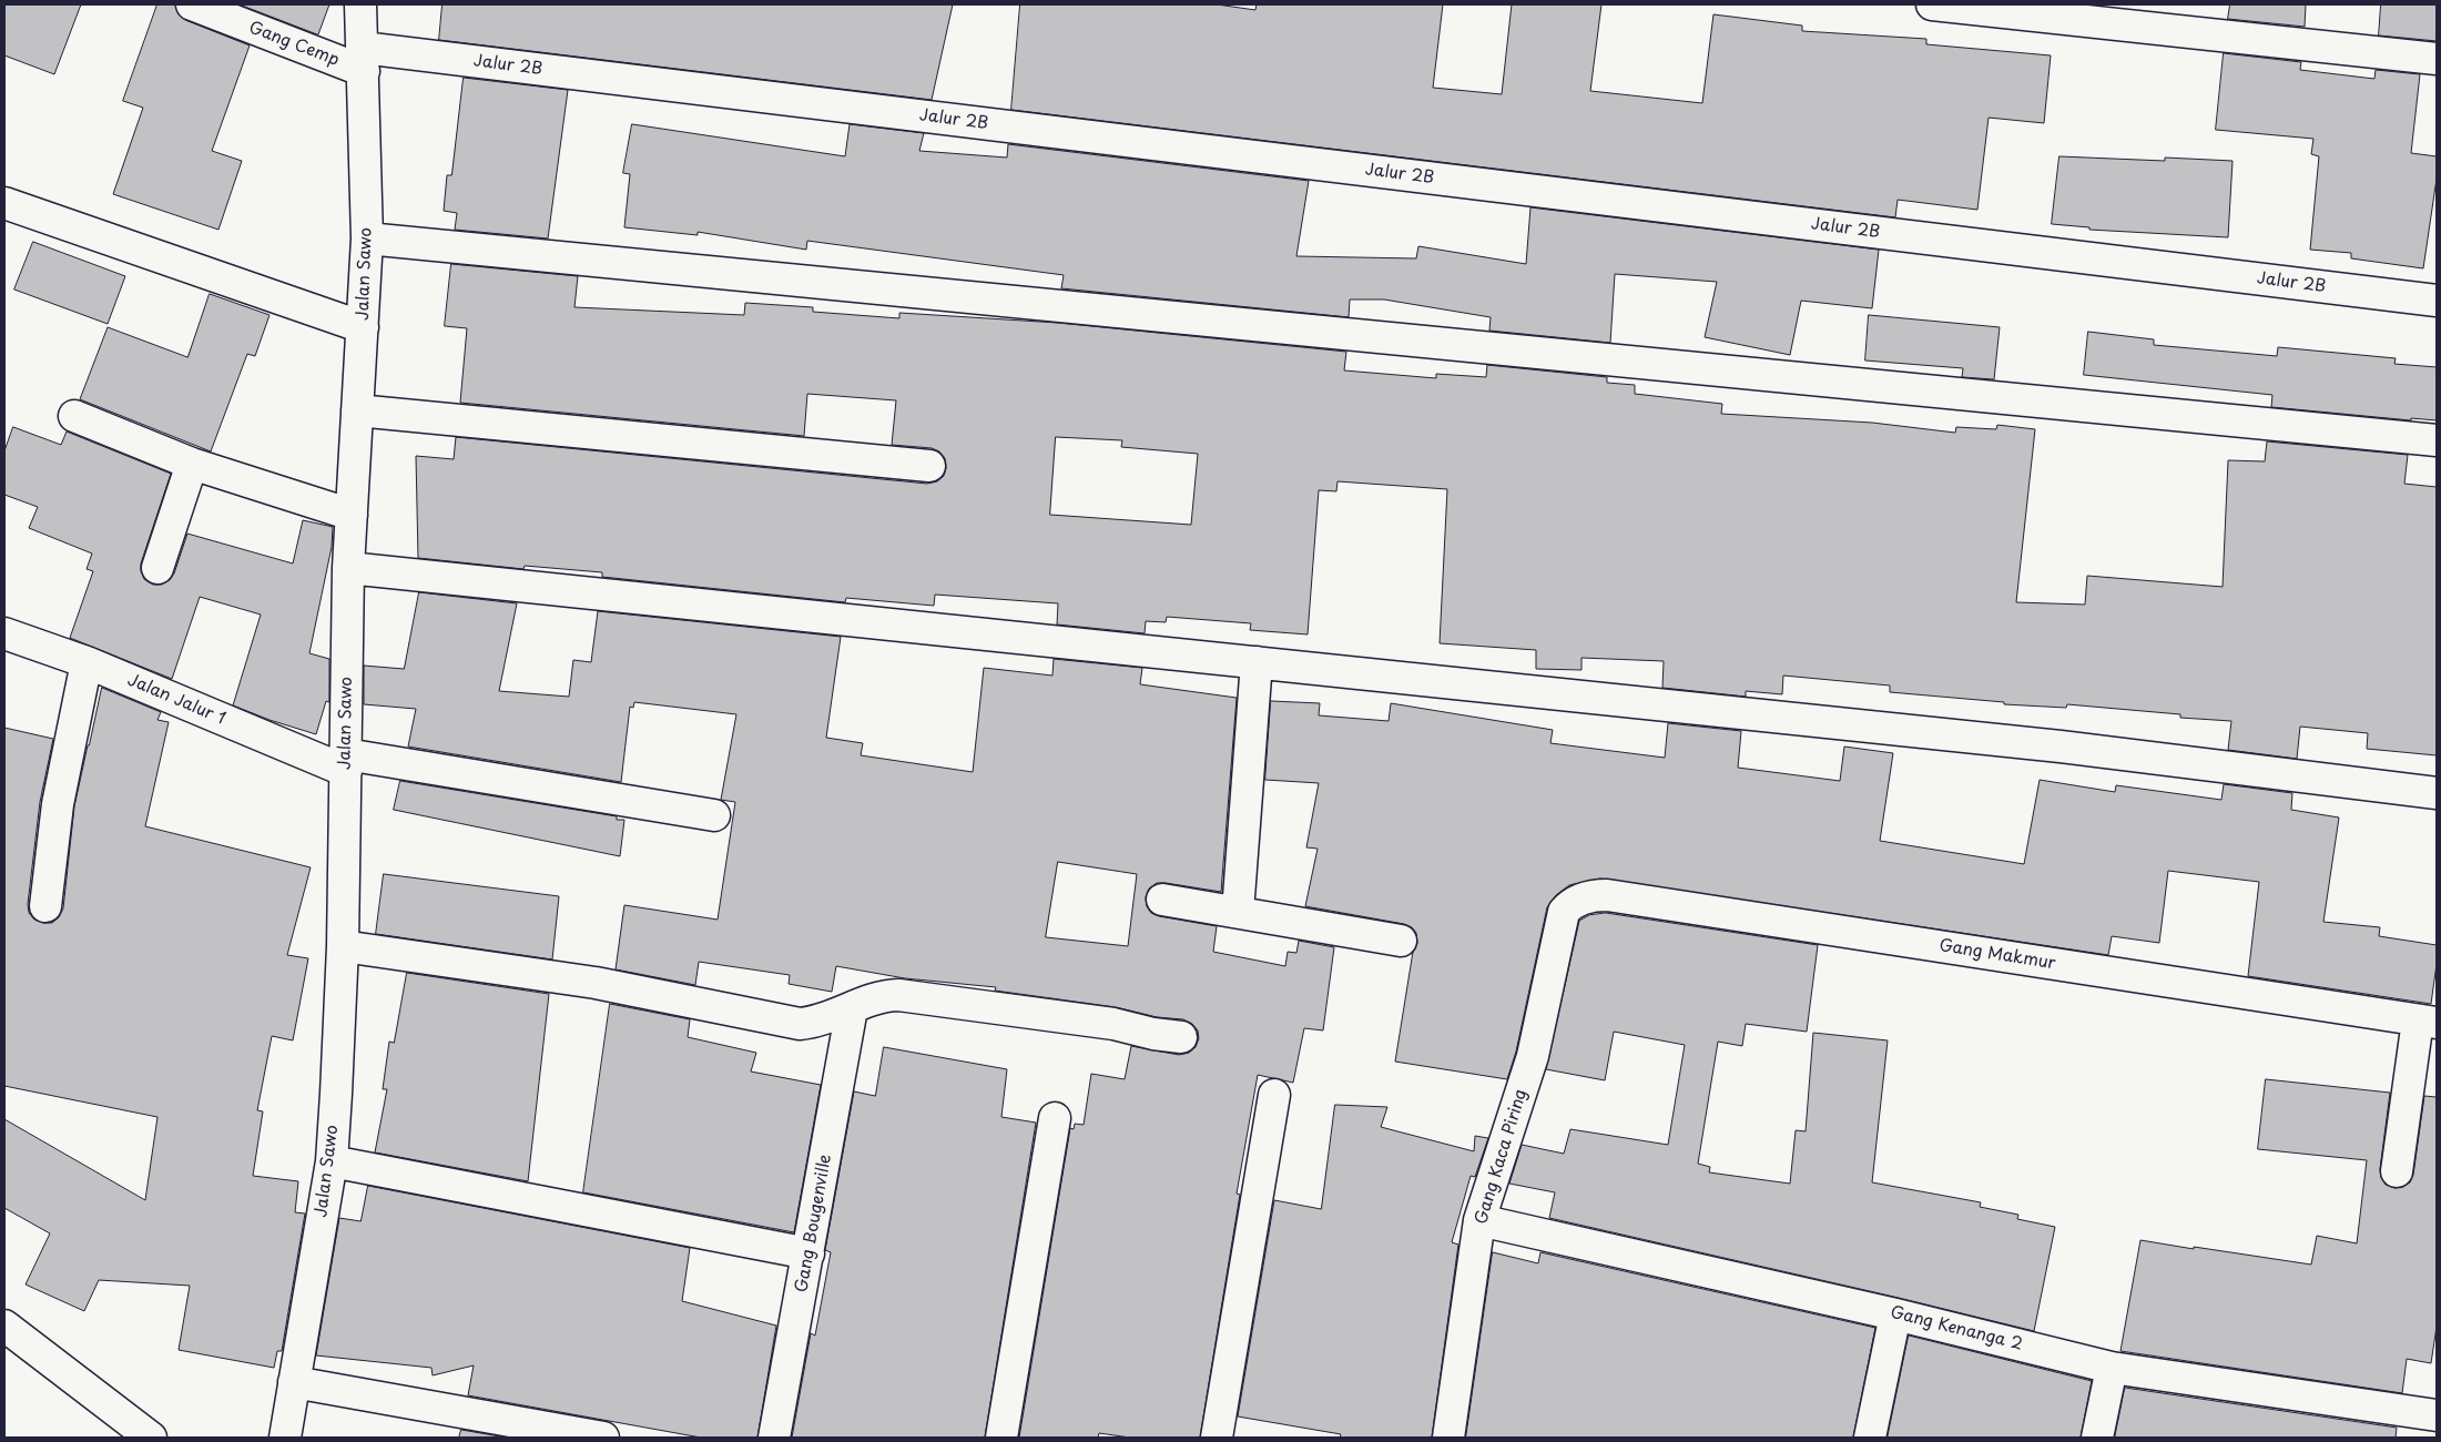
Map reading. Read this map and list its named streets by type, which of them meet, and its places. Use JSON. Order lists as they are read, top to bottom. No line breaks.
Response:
{"streets":{"street":["Gang Cemp","Jalur 2B","Jalan Sawo","Jalan Jalur 1","Gang Makmur","Gang Kaca Piring","Gang Bougenville","Gang Kenanga 2"]},"crossings":[["Gang Cemp","Jalur 2B"],["Gang Cemp","Jalan Sawo"],["Jalur 2B","Jalan Sawo"],["Jalan Sawo","Jalan Jalur 1"],["Gang Makmur","Gang Kaca Piring"],["Gang Kaca Piring","Gang Kenanga 2"]]}
